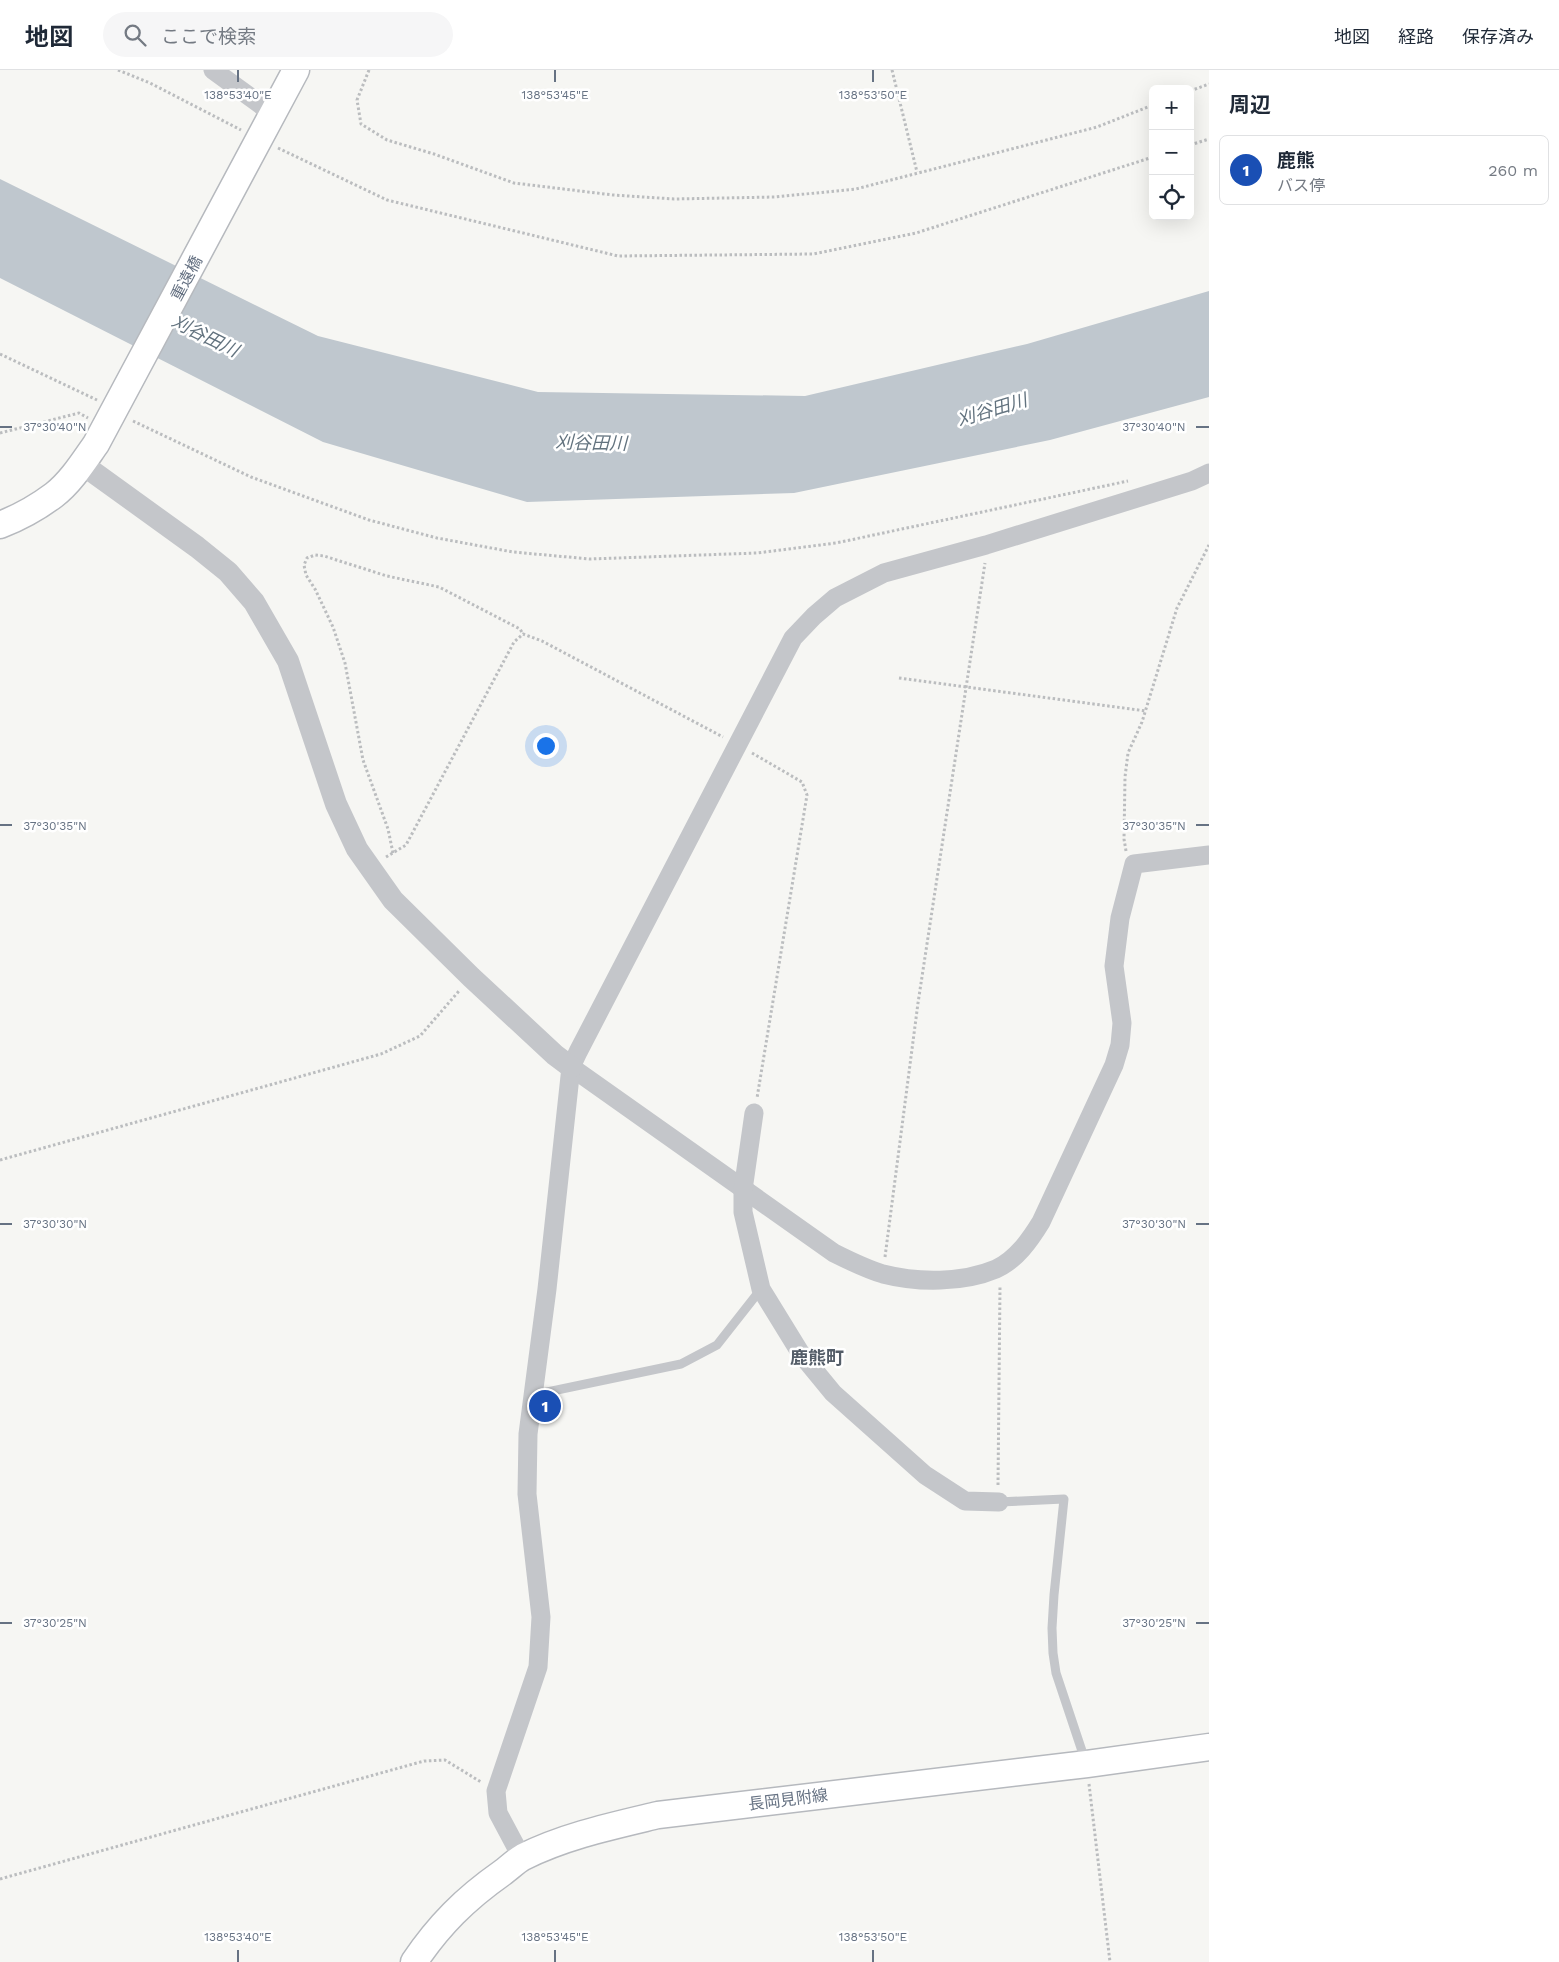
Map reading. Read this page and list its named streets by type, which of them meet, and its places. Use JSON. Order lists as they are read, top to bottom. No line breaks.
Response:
{"streets":{"main road":["重遠橋","長岡見附線"]},"districts":["鹿熊町"],"water":["刈谷田川"],"page":{"header":"地図","search":"ここで検索","nav":["地図","経路","保存済み"],"heading":"周辺","map_buttons":["+","−"],"list":[{"mark":"1","name":"鹿熊","note":"バス停","value":"260 m"}],"pins":"1"},"coordinates":["138°53'40\"E","138°53'45\"E","138°53'50\"E","37°30'40\"N","37°30'35\"N","37°30'30\"N","37°30'25\"N"]}
